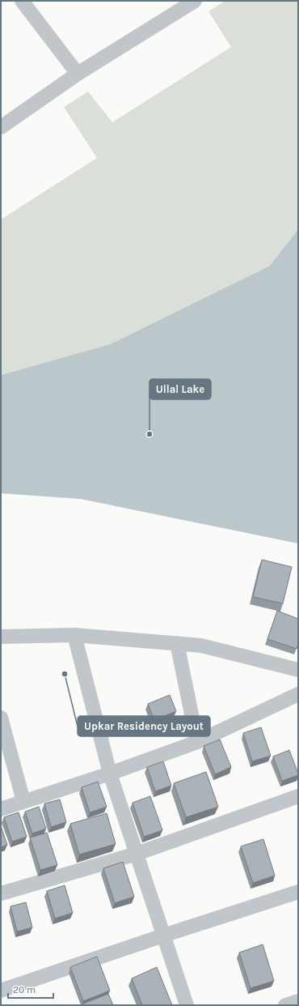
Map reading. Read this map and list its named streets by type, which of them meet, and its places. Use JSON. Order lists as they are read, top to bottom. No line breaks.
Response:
{"places":["Ullal Lake","Upkar Residency Layout"],"scale_bar":"20 m"}
